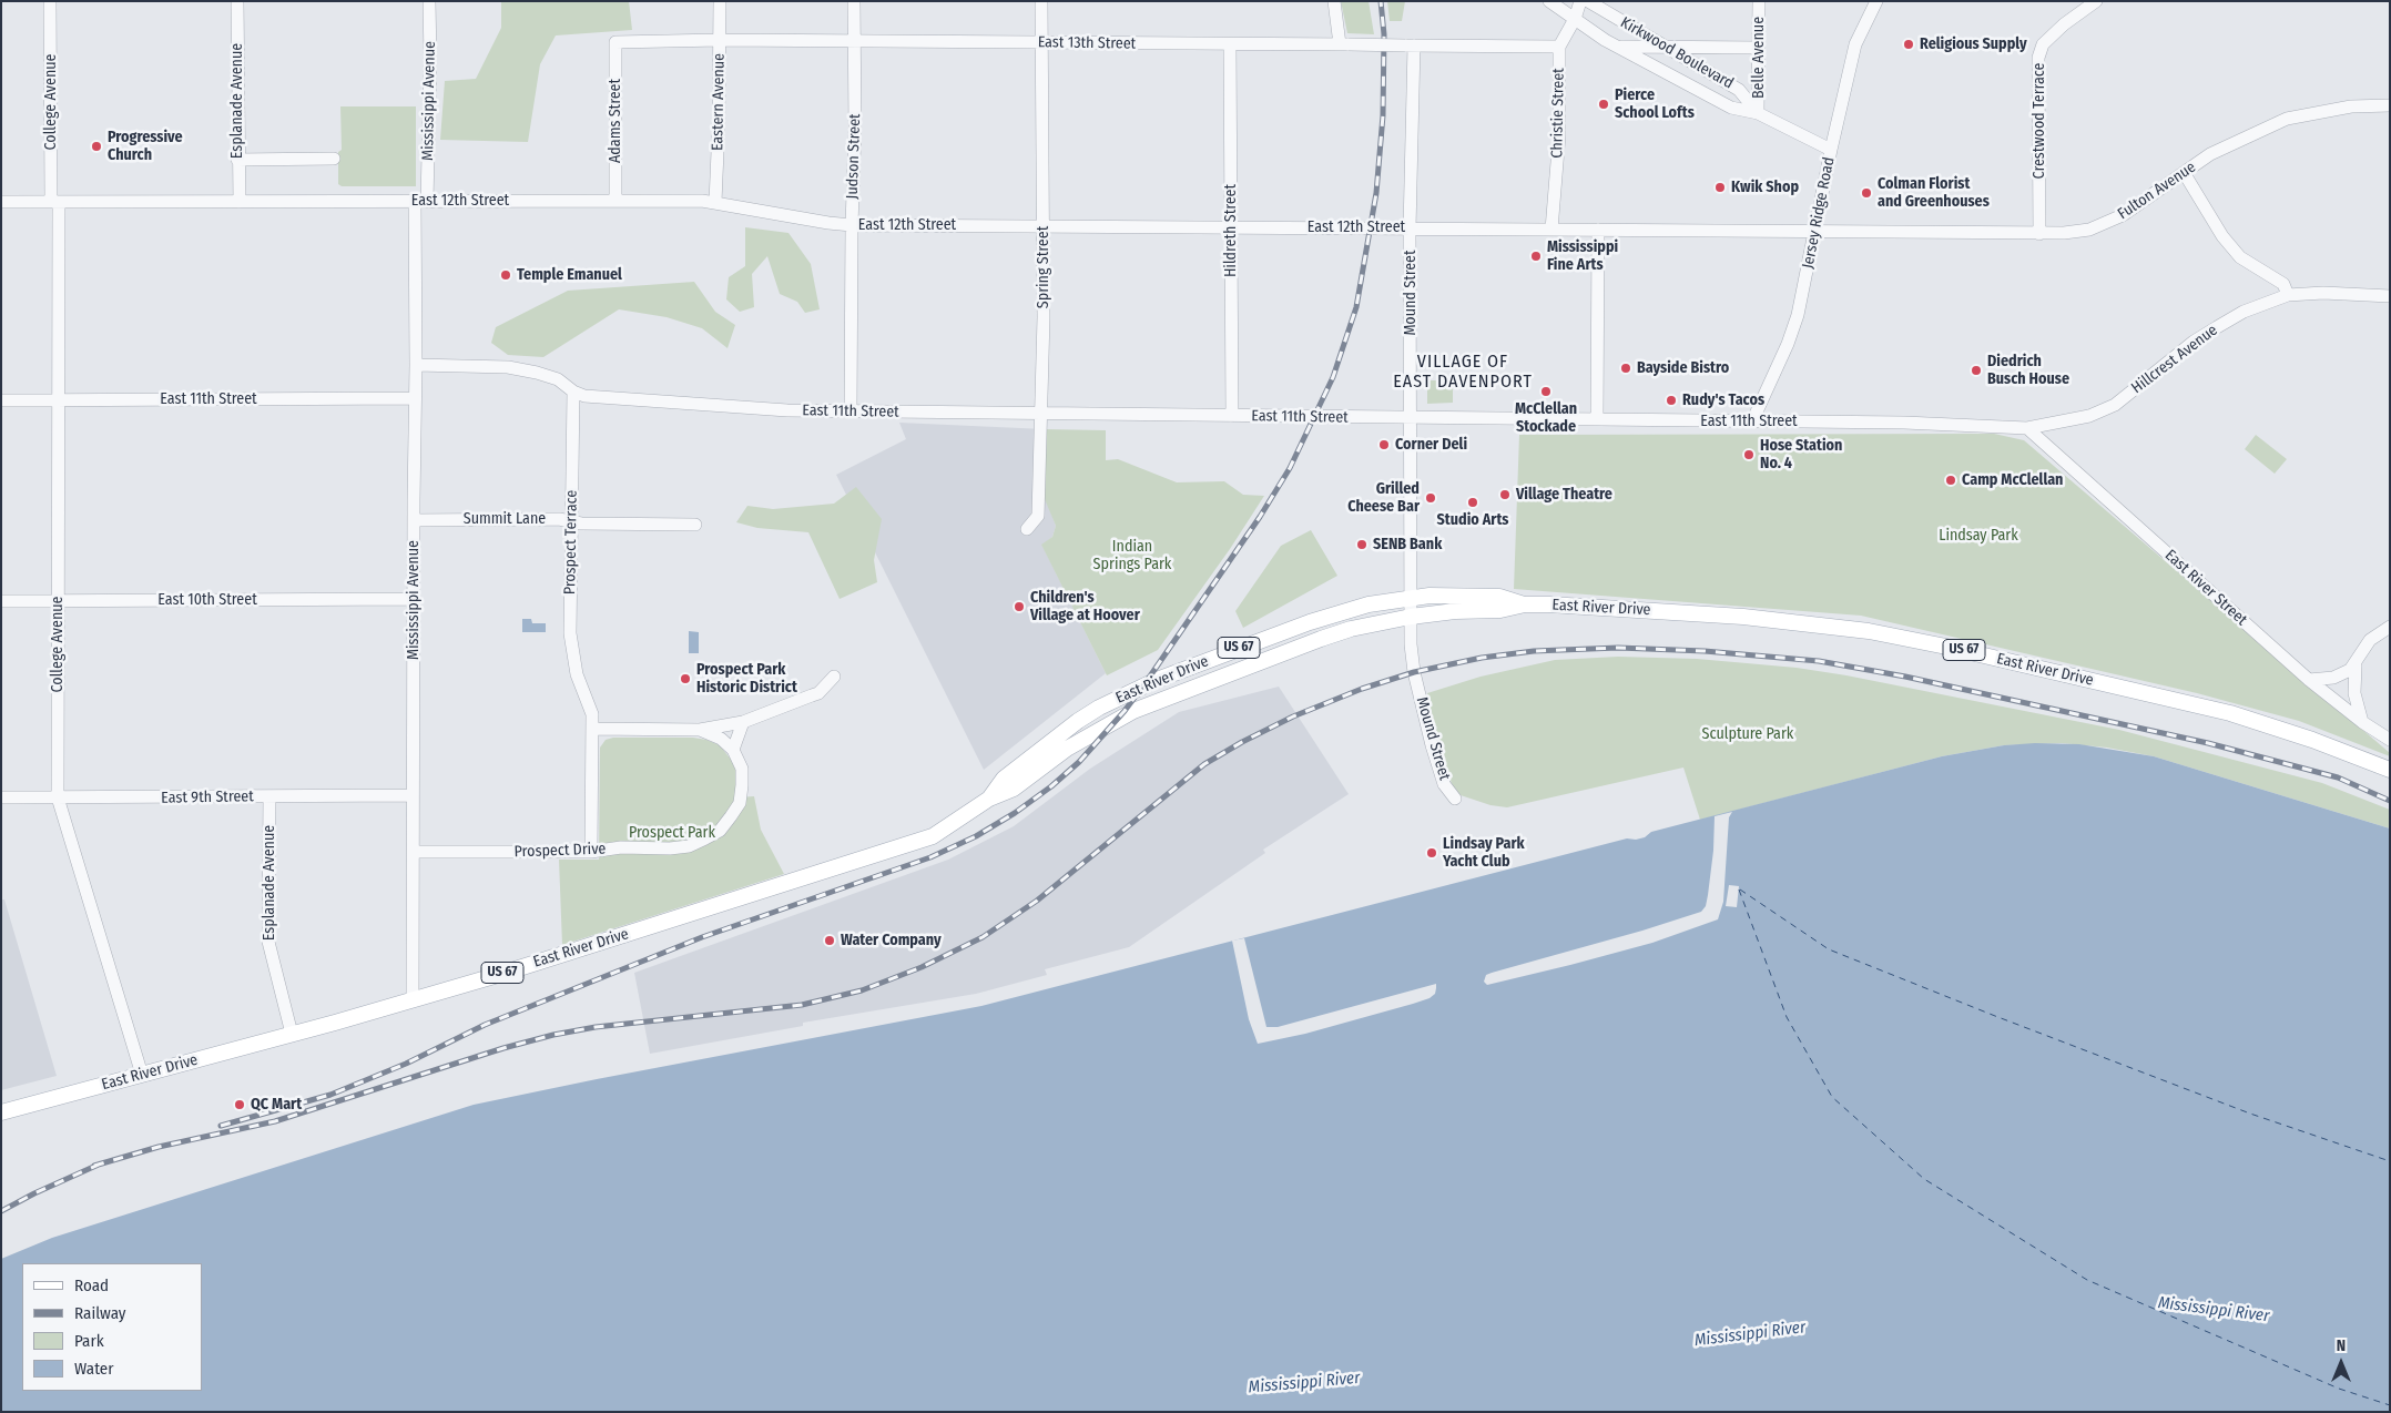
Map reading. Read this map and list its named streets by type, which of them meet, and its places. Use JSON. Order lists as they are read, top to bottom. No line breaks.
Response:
{"streets":{"main road":["East River Drive","US 67"],"street":["East 13th Street","Kirkwood Boulevard","Belle Avenue","Esplanade Avenue","Mississippi Avenue","College Avenue","Eastern Avenue","Christie Street","Adams Street","Crestwood Terrace","Judson Street","Fulton Avenue","East 12th Street","Jersey Ridge Road","Hildreth Street","Spring Street","Mound Street","Hillcrest Avenue","East 11th Street","Summit Lane","Prospect Terrace","East River Street","East 10th Street","East 9th Street","Prospect Drive"]},"crossings":[["East 13th Street","Eastern Avenue"],["East 13th Street","Christie Street"],["East 13th Street","Adams Street"],["East 13th Street","Judson Street"],["East 13th Street","Hildreth Street"],["East 13th Street","Spring Street"],["East 13th Street","Mound Street"],["Kirkwood Boulevard","Belle Avenue"],["Kirkwood Boulevard","Christie Street"],["Kirkwood Boulevard","Jersey Ridge Road"],["Esplanade Avenue","East 12th Street"],["Esplanade Avenue","East River Drive"],["Esplanade Avenue","East 9th Street"],["Mississippi Avenue","East 12th Street"],["Mississippi Avenue","East 11th Street"],["Mississippi Avenue","Summit Lane"],["Mississippi Avenue","East 10th Street"],["Mississippi Avenue","East River Drive"],["Mississippi Avenue","East 9th Street"],["Mississippi Avenue","Prospect Drive"],["College Avenue","East 12th Street"],["College Avenue","East 11th Street"],["College Avenue","East 10th Street"],["College Avenue","East River Drive"],["College Avenue","East 9th Street"],["Eastern Avenue","East 12th Street"],["Christie Street","East 12th Street"],["Adams Street","East 12th Street"],["Crestwood Terrace","Fulton Avenue"],["Judson Street","East 12th Street"],["Judson Street","East 11th Street"],["Fulton Avenue","East 12th Street"],["Fulton Avenue","Jersey Ridge Road"],["East 12th Street","Jersey Ridge Road"],["East 12th Street","Hildreth Street"],["East 12th Street","Spring Street"],["East 12th Street","Mound Street"],["Jersey Ridge Road","East 11th Street"],["Hildreth Street","East 11th Street"],["Spring Street","East 11th Street"],["Mound Street","East 11th Street"],["Mound Street","East River Drive"],["Hillcrest Avenue","East 11th Street"],["Hillcrest Avenue","East River Street"],["East 11th Street","Prospect Terrace"],["East 11th Street","East River Street"],["Summit Lane","Prospect Terrace"],["Prospect Terrace","Prospect Drive"]],"districts":["VILLAGE OF EAST DAVENPORT"],"water":["Mississippi River"],"parks":["Lindsay Park","Indian Springs Park","Sculpture Park","Prospect Park"],"places":["Religious Supply","Pierce School Lofts","Progressive Church","Kwik Shop","Colman Florist and Greenhouses","Mississippi Fine Arts","Temple Emanuel","Bayside Bistro","Diedrich Busch House","McClellan Stockade","Rudy's Tacos","Corner Deli","Hose Station No. 4","Camp McClellan","Village Theatre","Grilled Cheese Bar","Studio Arts","SENB Bank","Children's Village at Hoover","Prospect Park Historic District","Lindsay Park Yacht Club","Water Company","QC Mart"],"legend":["Road","Railway","Park","Water"],"north":"top"}
